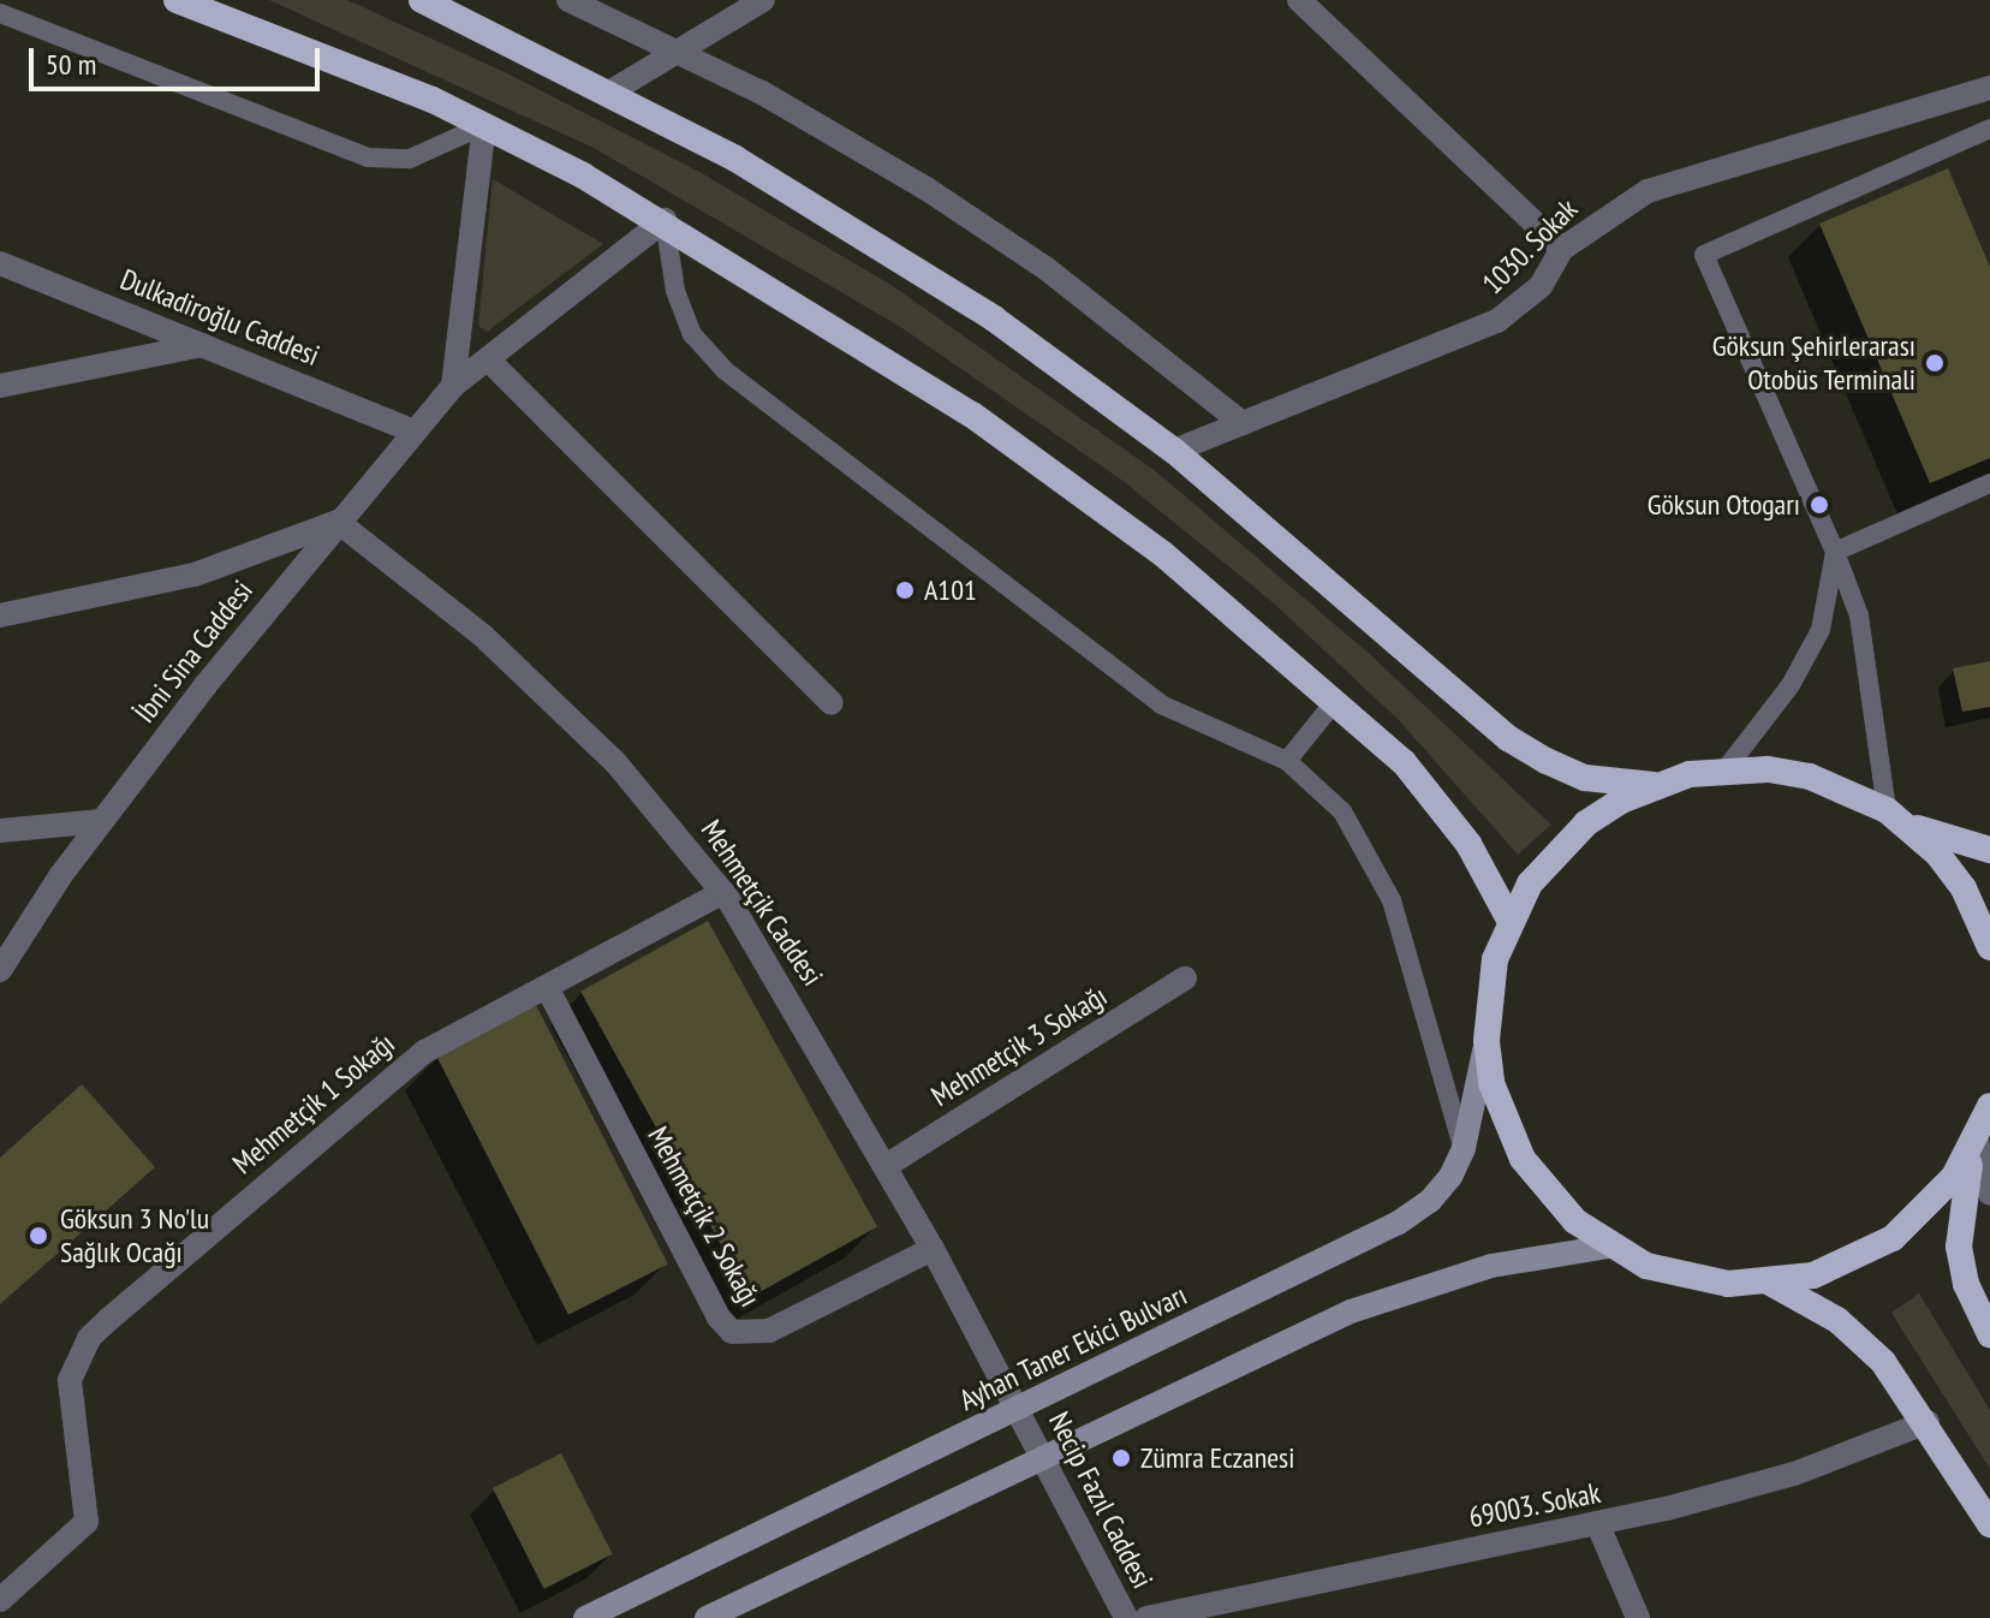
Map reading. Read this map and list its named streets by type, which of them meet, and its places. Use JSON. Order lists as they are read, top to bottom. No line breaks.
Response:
{"streets":{"main road":["Ayhan Taner Ekici Bulvarı"],"street":["1030. Sokak","Dulkadiroğlu Caddesi","İbni Sina Caddesi","Mehmetçik Caddesi","Mehmetçik 3 Sokağı","Mehmetçik 1 Sokağı","Mehmetçik 2 Sokağı","Necip Fazıl Caddesi","69003. Sokak"]},"crossings":[["Dulkadiroğlu Caddesi","İbni Sina Caddesi"],["İbni Sina Caddesi","Mehmetçik Caddesi"],["Mehmetçik Caddesi","Mehmetçik 3 Sokağı"],["Mehmetçik Caddesi","Mehmetçik 1 Sokağı"],["Mehmetçik Caddesi","Mehmetçik 2 Sokağı"],["Mehmetçik Caddesi","Ayhan Taner Ekici Bulvarı"],["Mehmetçik Caddesi","Necip Fazıl Caddesi"],["Mehmetçik 1 Sokağı","Mehmetçik 2 Sokağı"],["Ayhan Taner Ekici Bulvarı","Necip Fazıl Caddesi"]],"places":["Göksun Şehirlerarası Otobüs Terminali","Göksun Otogarı","A101","Göksun 3 No'lu Sağlık Ocağı","Zümra Eczanesi"],"scale_bar":"50 m"}
